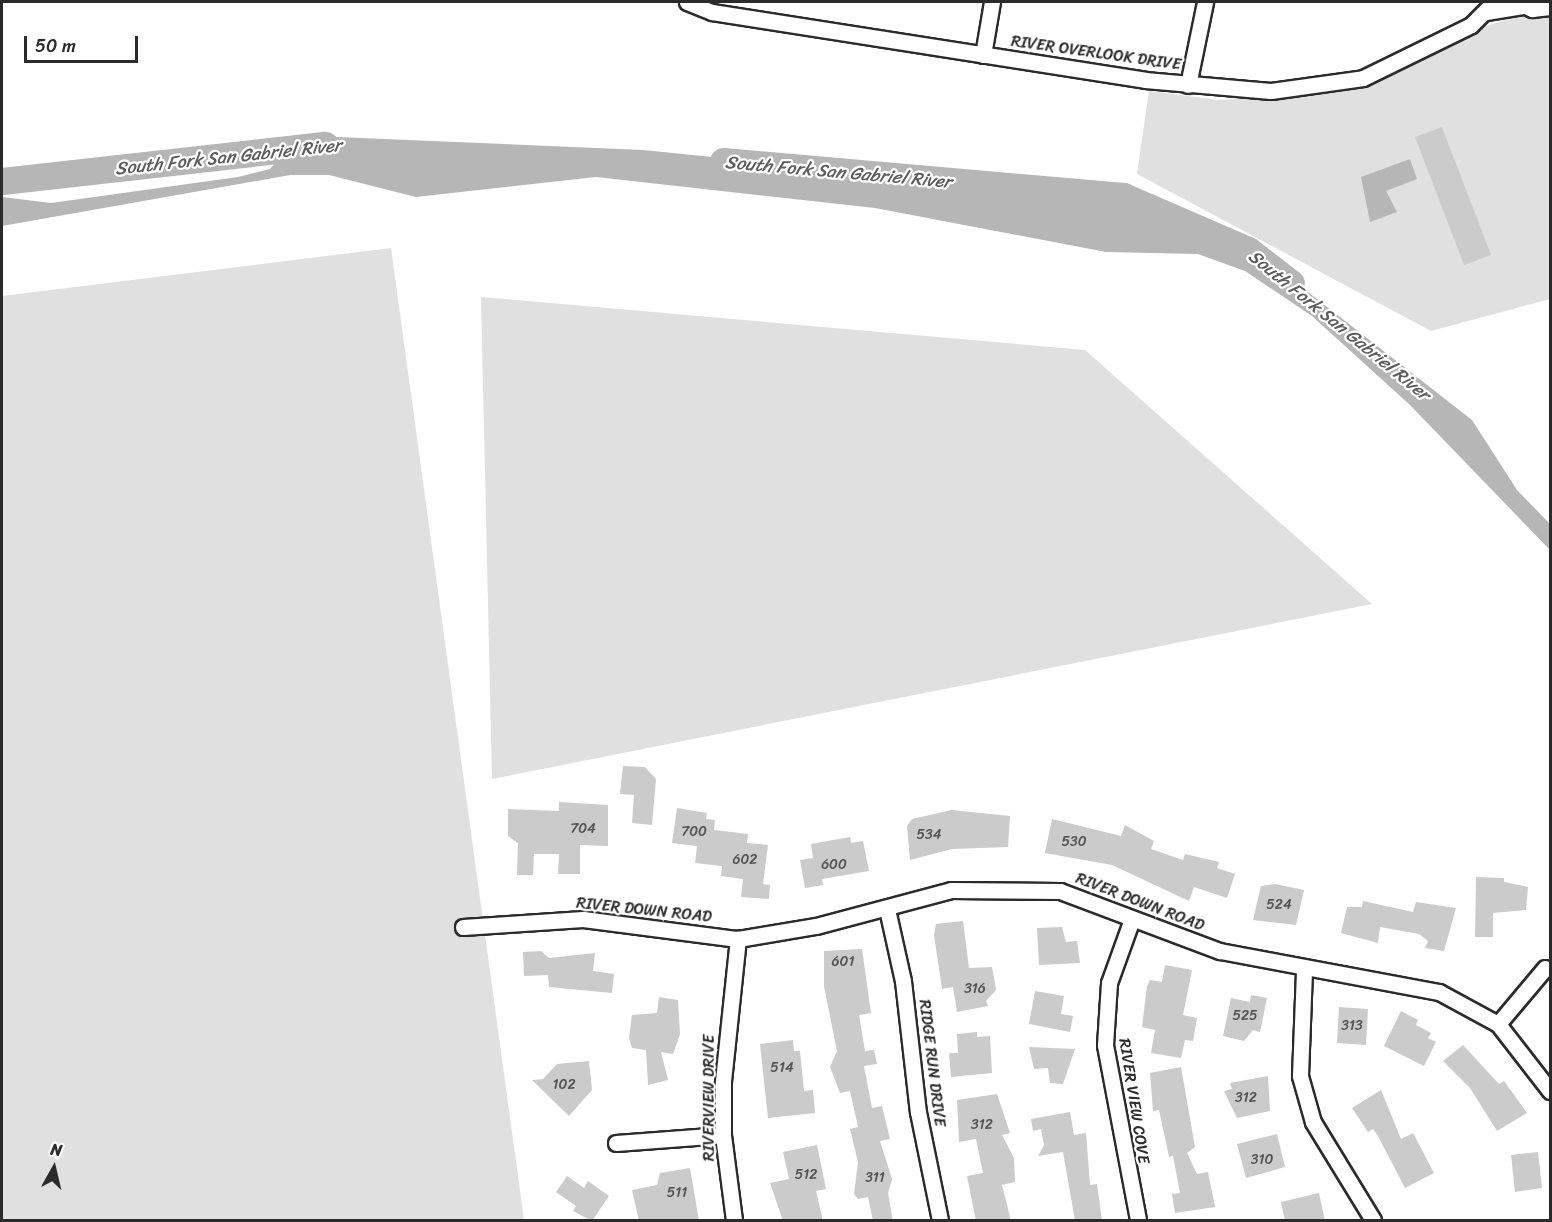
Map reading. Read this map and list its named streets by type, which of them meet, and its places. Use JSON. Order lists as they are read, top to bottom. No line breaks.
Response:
{"streets":{"street":["RIVER OVERLOOK DRIVE","RIVER DOWN ROAD","RIDGE RUN DRIVE","RIVERVIEW DRIVE","RIVER VIEW COVE"]},"crossings":[["RIVER DOWN ROAD","RIDGE RUN DRIVE"],["RIVER DOWN ROAD","RIVERVIEW DRIVE"],["RIVER DOWN ROAD","RIVER VIEW COVE"]],"water":["South Fork San Gabriel River"],"house_numbers":["704","700","534","530","602","600","524","601","316","525","313","514","102","312","312","310","512","311","511"],"scale_bar":"50 m","north":"top"}
